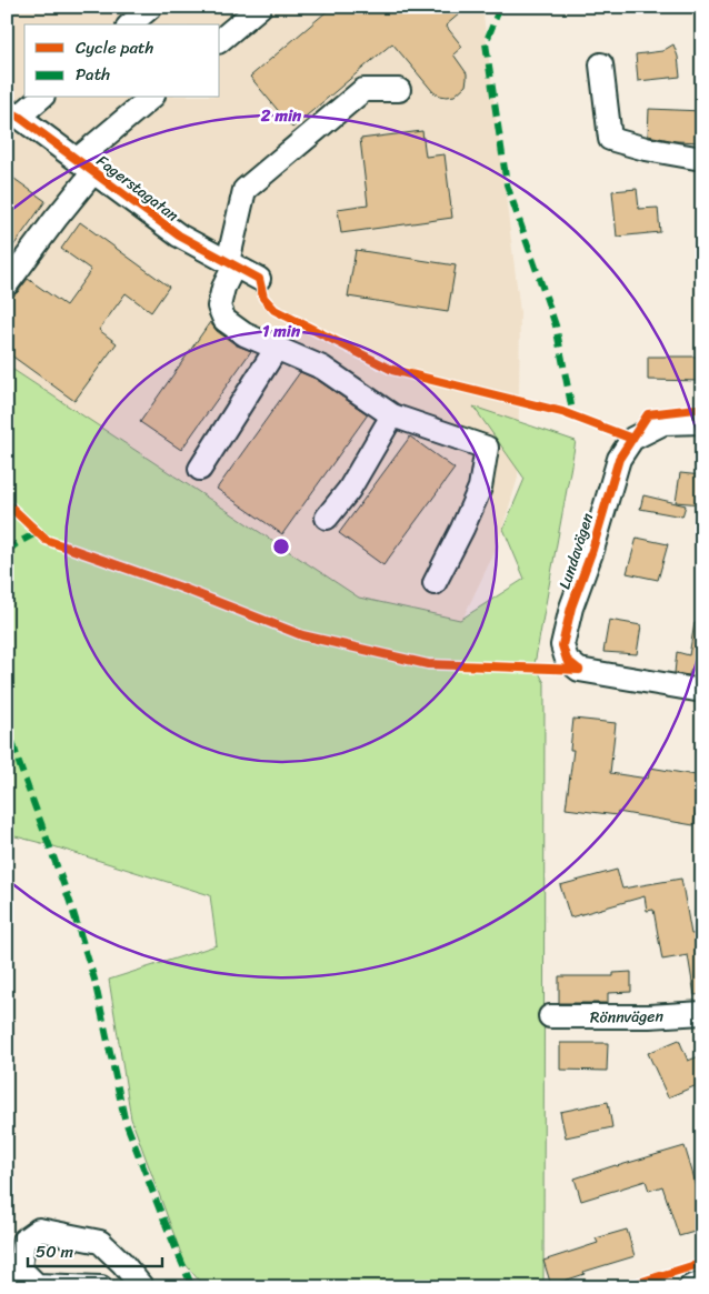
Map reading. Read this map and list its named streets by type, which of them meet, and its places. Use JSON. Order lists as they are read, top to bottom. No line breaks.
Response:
{"streets":{"street":["Fagerstagatan","Lundavägen","Rönnvägen"]},"legend":["Cycle path","Path"],"scale_bar":"50 m","rings":["2 min","1 min"]}
